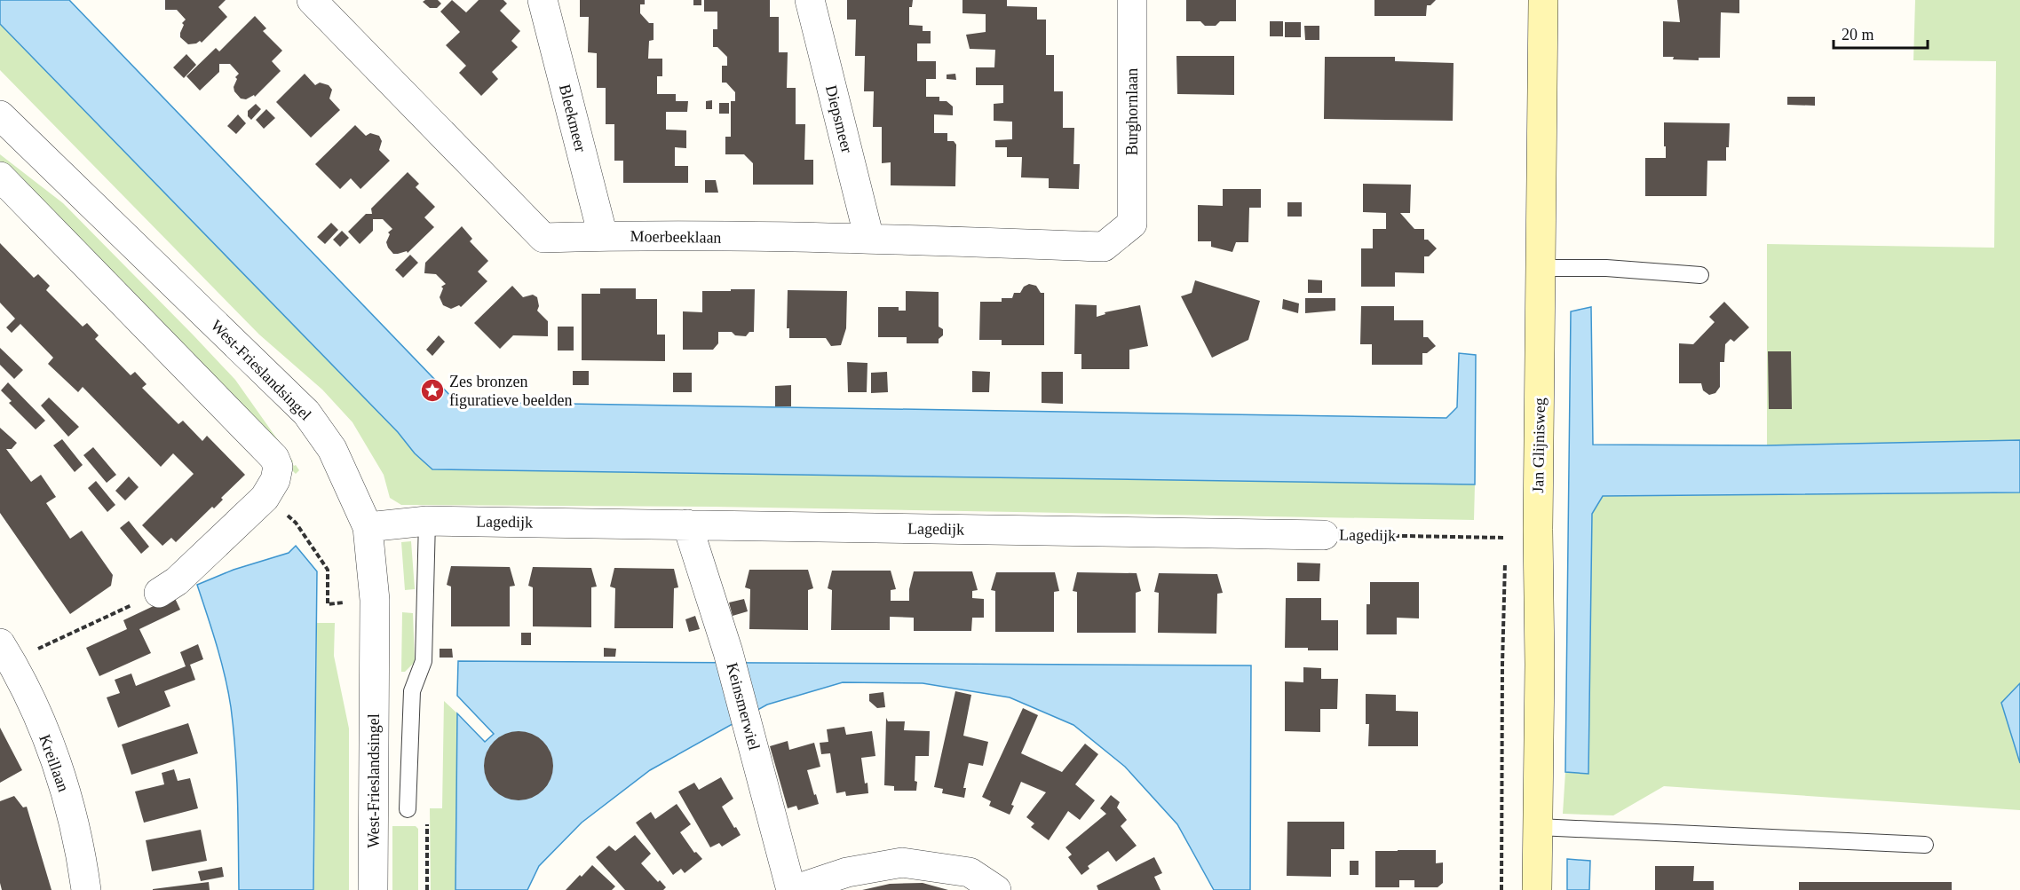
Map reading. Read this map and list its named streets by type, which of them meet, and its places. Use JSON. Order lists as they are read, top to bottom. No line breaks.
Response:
{"streets":{"street":["Burghornlaan","Bleekmeer","Diepsmeer","Moerbeeklaan","West-Frieslandsingel","Jan Glijnisweg","Lagedijk","Keinsmerwiel","Kreillaan"]},"crossings":[["Burghornlaan","Moerbeeklaan"],["Bleekmeer","Moerbeeklaan"],["Diepsmeer","Moerbeeklaan"],["West-Frieslandsingel","Lagedijk"],["Lagedijk","Keinsmerwiel"]],"places":{"place":["Zes bronzen figuratieve beelden"]},"scale_bar":"20 m"}
